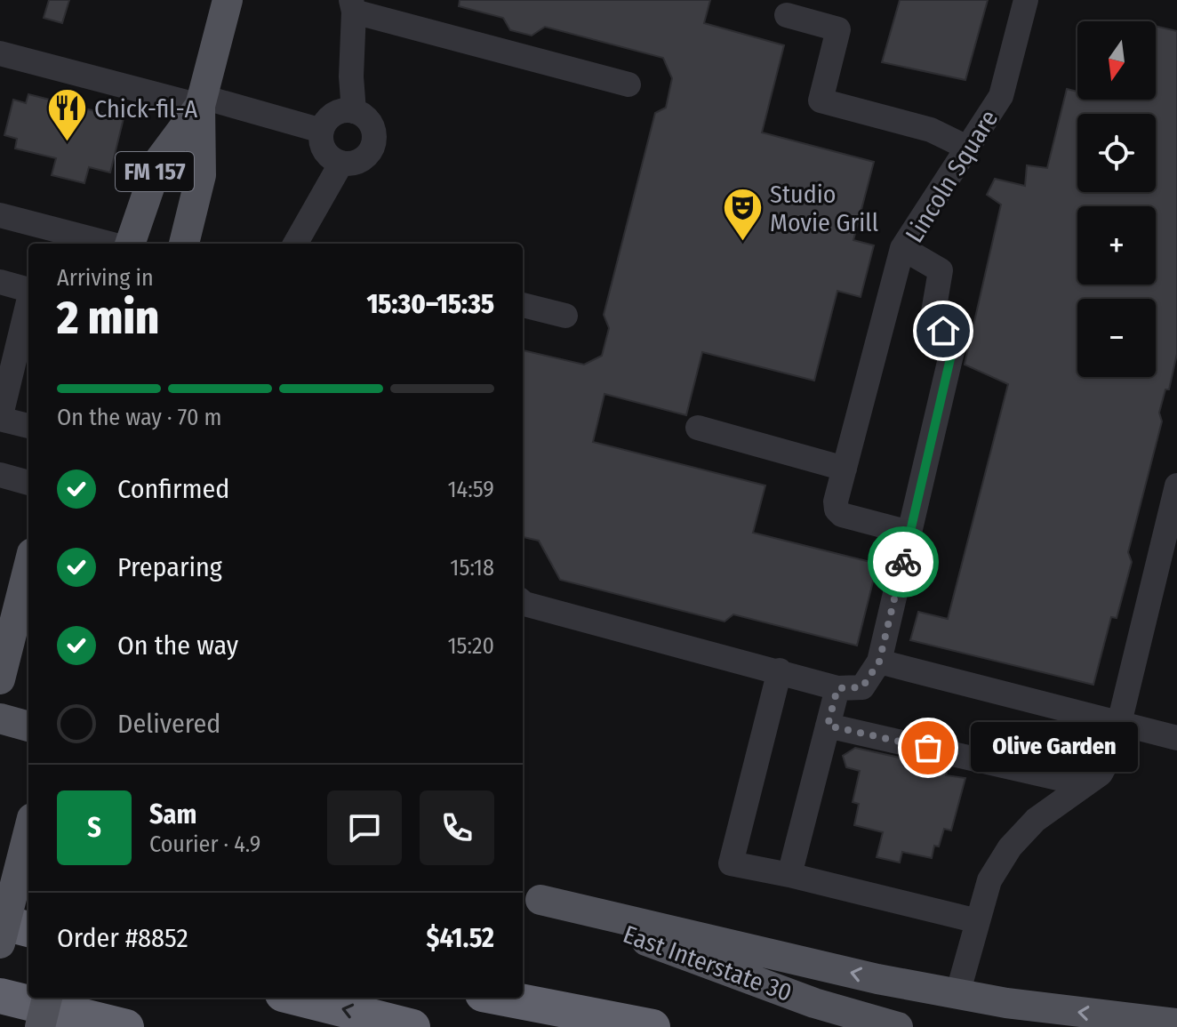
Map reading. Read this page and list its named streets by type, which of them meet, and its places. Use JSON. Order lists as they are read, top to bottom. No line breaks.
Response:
{"streets":{"main road":["FM 157","East Interstate 30"],"street":["Lincoln Square"]},"places":{"restaurant":["Chick-fil-A"],"theatre":["Studio Movie Grill"],"other":["Olive Garden"]},"north":"bottom","page":{"map_buttons":["+","−"],"heading":["2 min","Arriving in","15:30–15:35"],"panel":["Sam","Courier · 4.9","Order #8852","$41.52"],"bar":"On the way · 70 m","list":[["Confirmed","14:59"],["Preparing","15:18"],["On the way","15:20"],"Delivered"],"bubble":"Olive Garden","round":"S"}}
